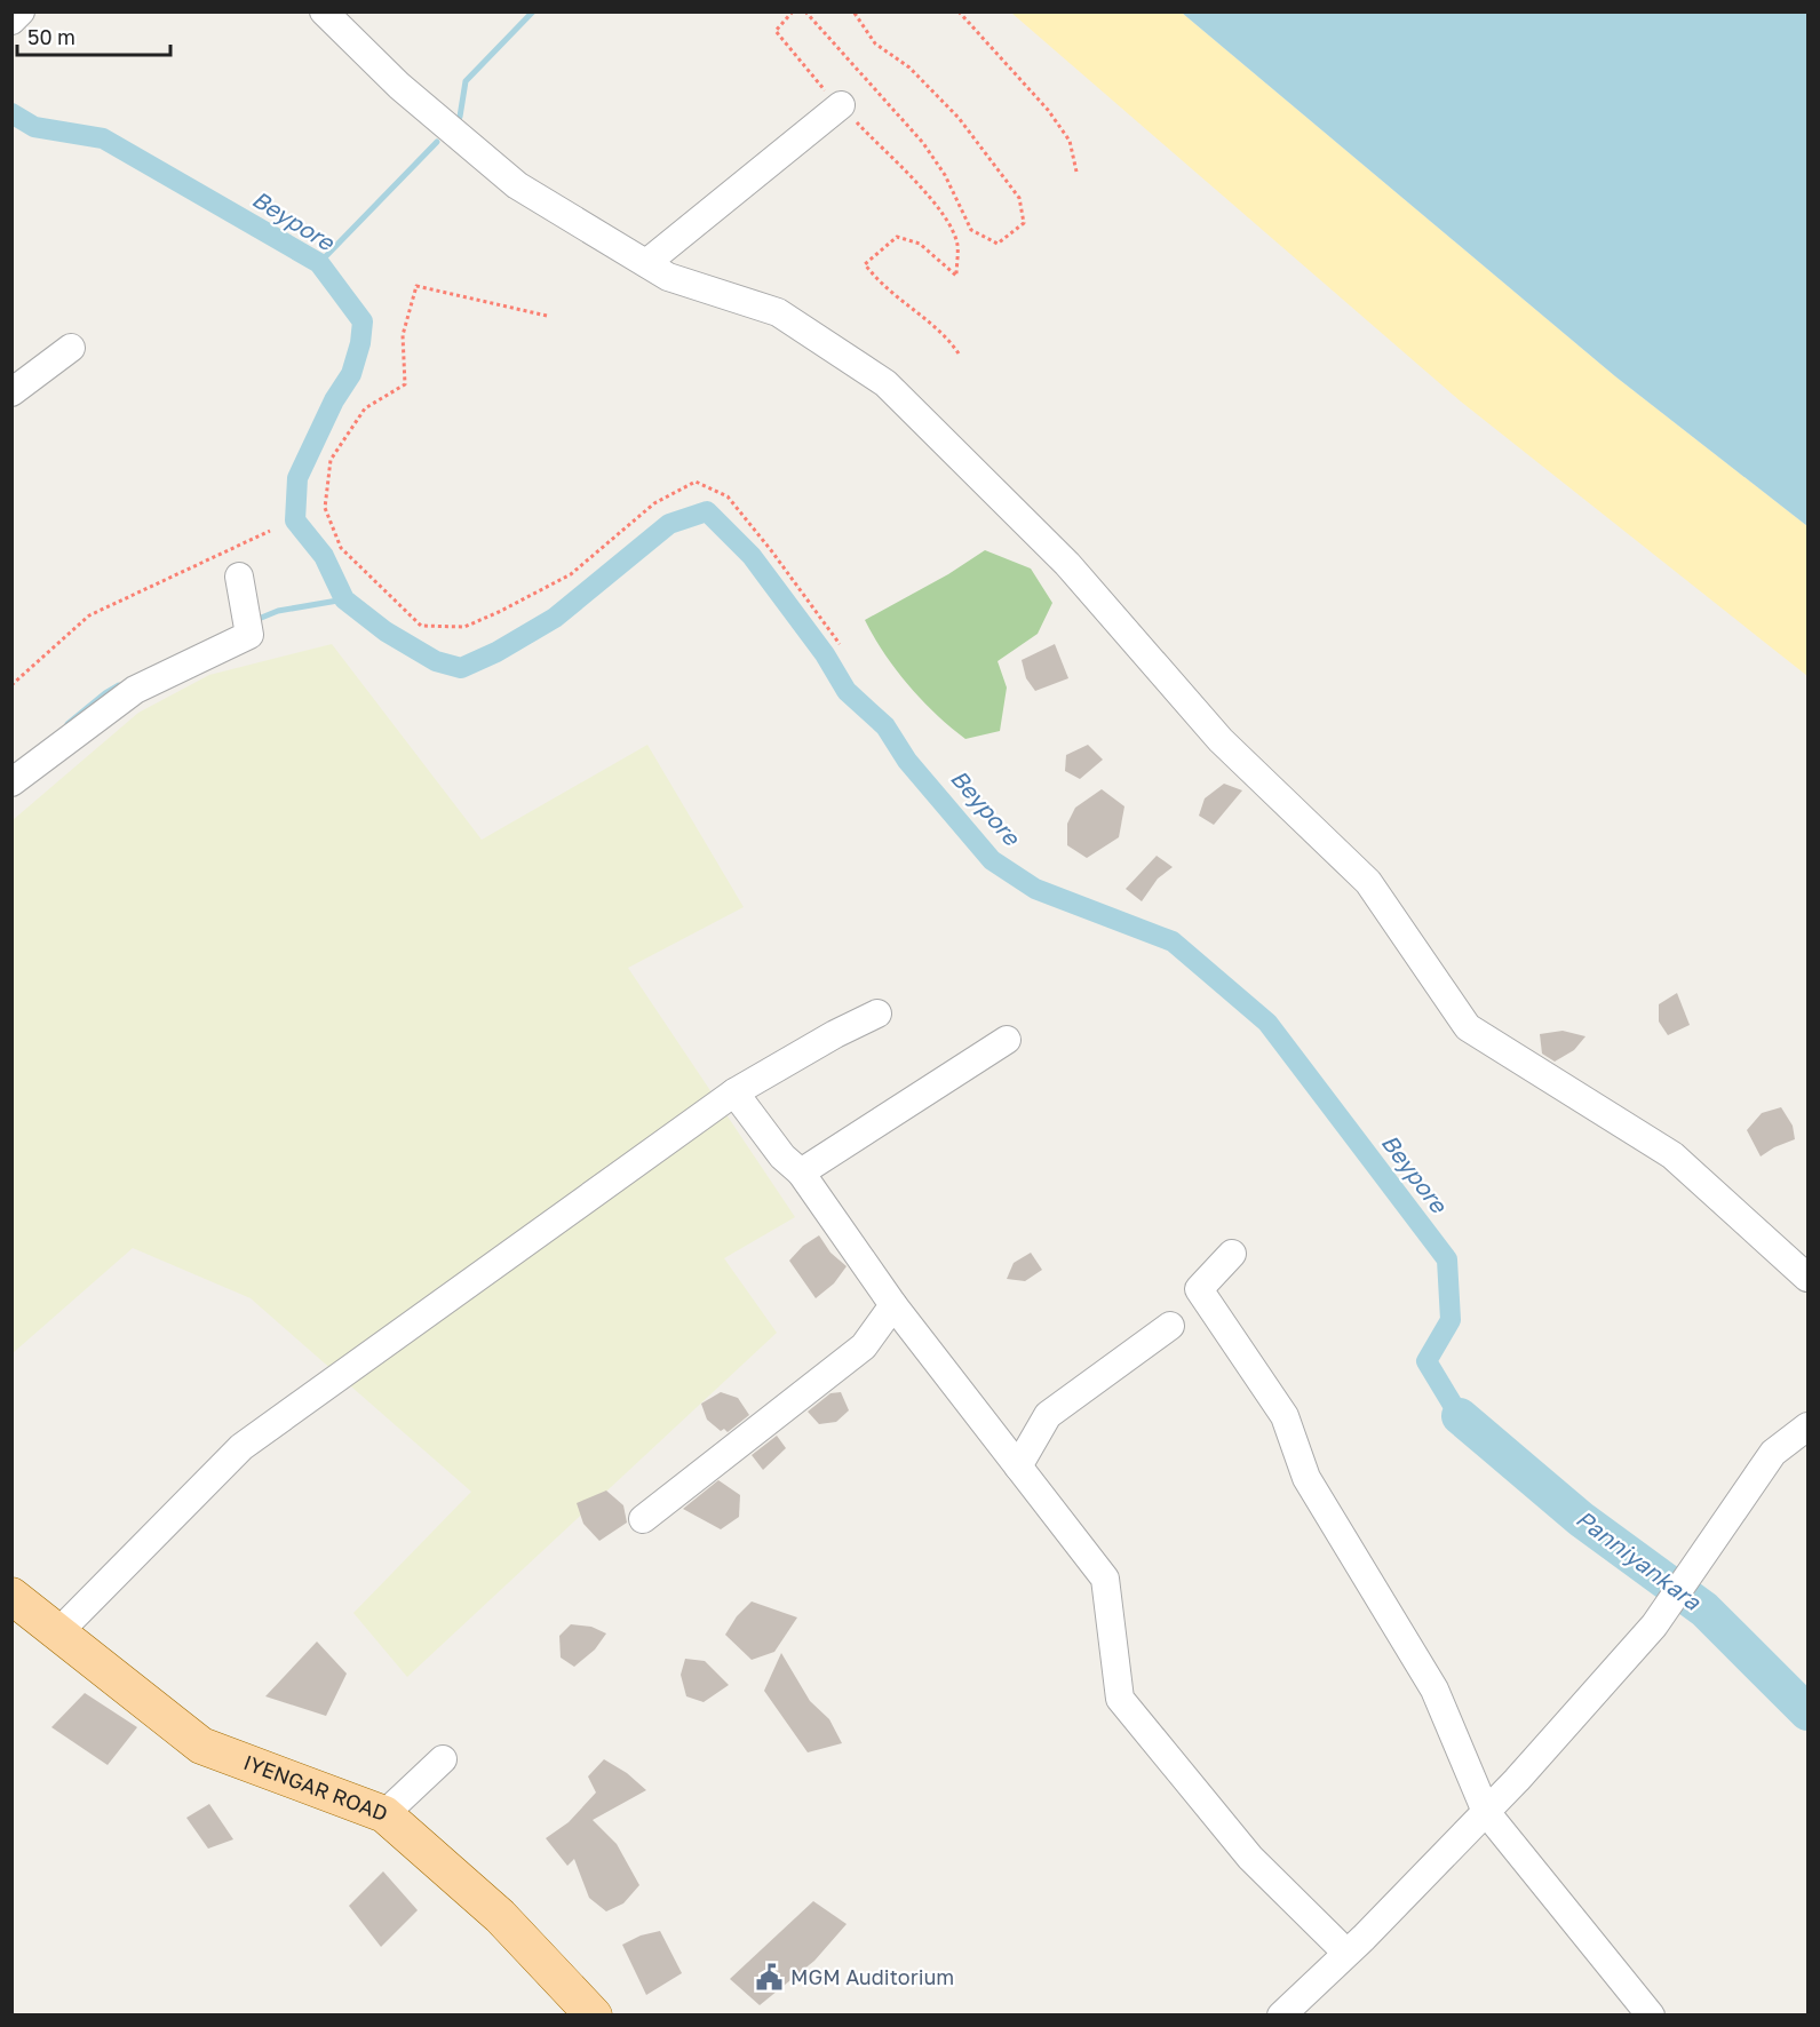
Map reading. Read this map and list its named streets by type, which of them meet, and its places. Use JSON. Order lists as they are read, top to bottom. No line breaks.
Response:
{"streets":{"main road":["IYENGAR ROAD"]},"water":["Beypore","Panniyankara"],"places":{"public building":["MGM Auditorium"]},"scale_bar":"50 m"}
